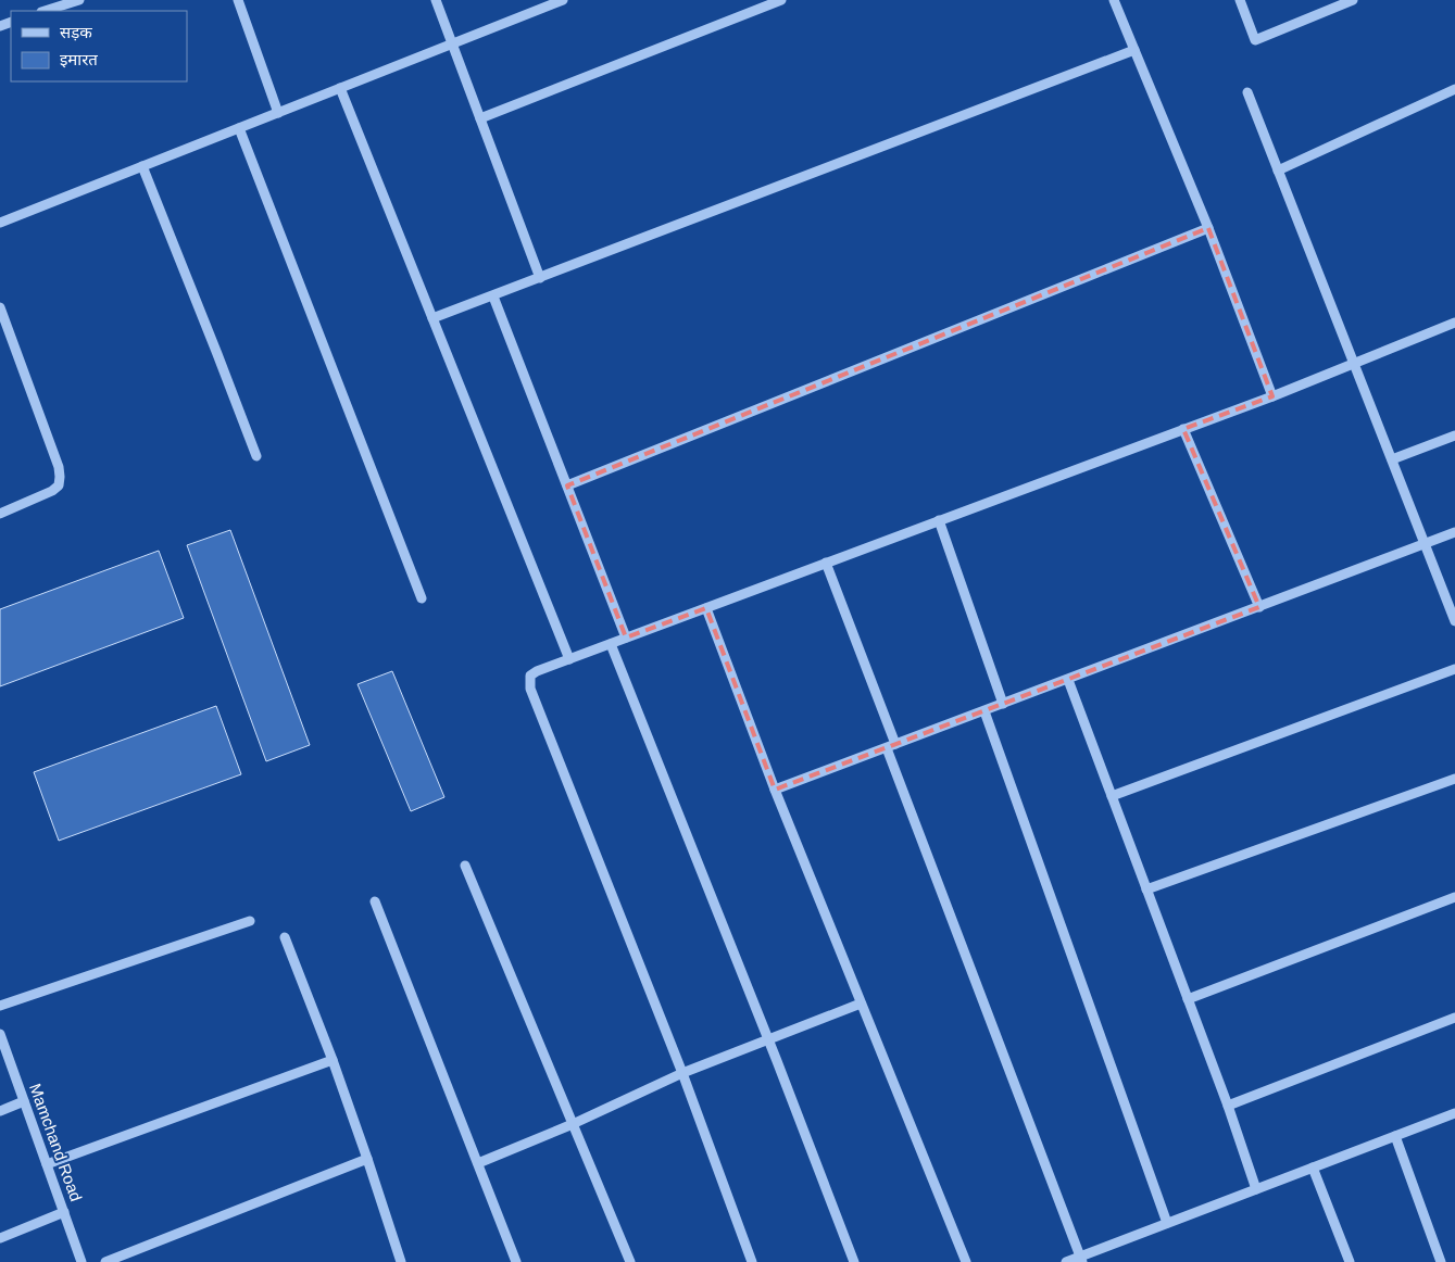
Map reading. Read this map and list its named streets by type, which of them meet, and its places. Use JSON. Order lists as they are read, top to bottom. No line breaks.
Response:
{"streets":{"street":["Mamchand Road"]},"legend":["सड़क","इमारत"]}
